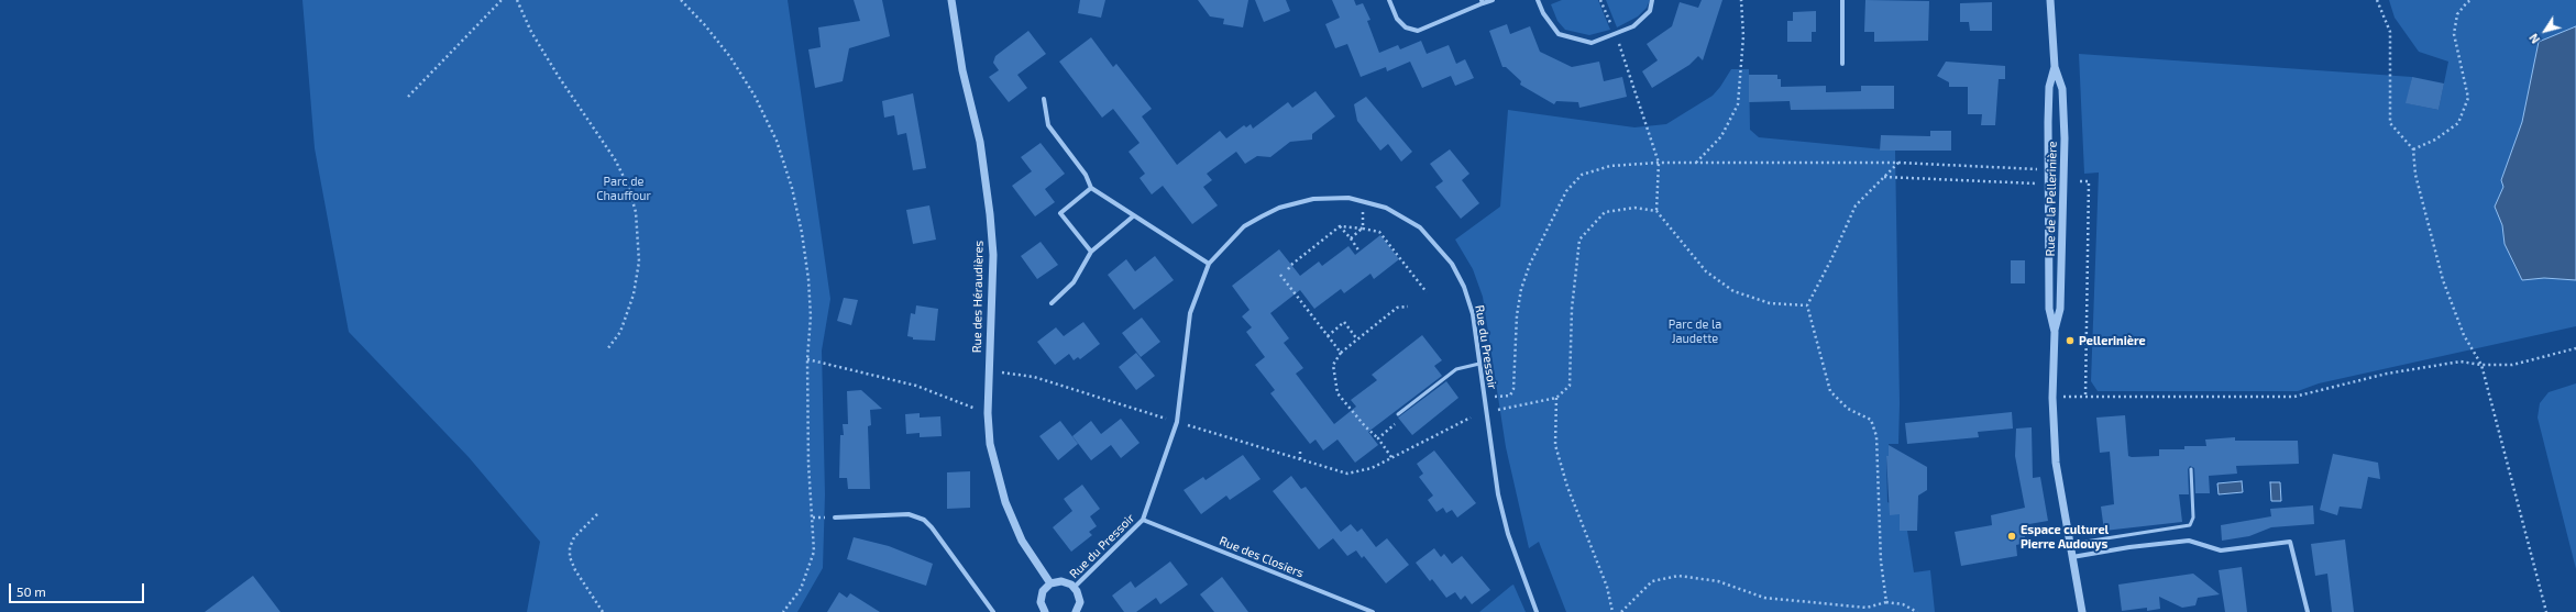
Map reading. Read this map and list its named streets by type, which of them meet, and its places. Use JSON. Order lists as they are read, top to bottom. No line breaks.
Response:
{"streets":{"street":["Rue de la Pellerinière","Rue des Héraudières","Rue du Pressoir","Rue des Closiers"]},"crossings":[["Rue du Pressoir","Rue des Closiers"]],"parks":["Parc de Chauffour","Parc de la Jaudette"],"places":["Pellerinière","Espace culturel Pierre Audouys"],"scale_bar":"50 m","north":"bottom left"}
